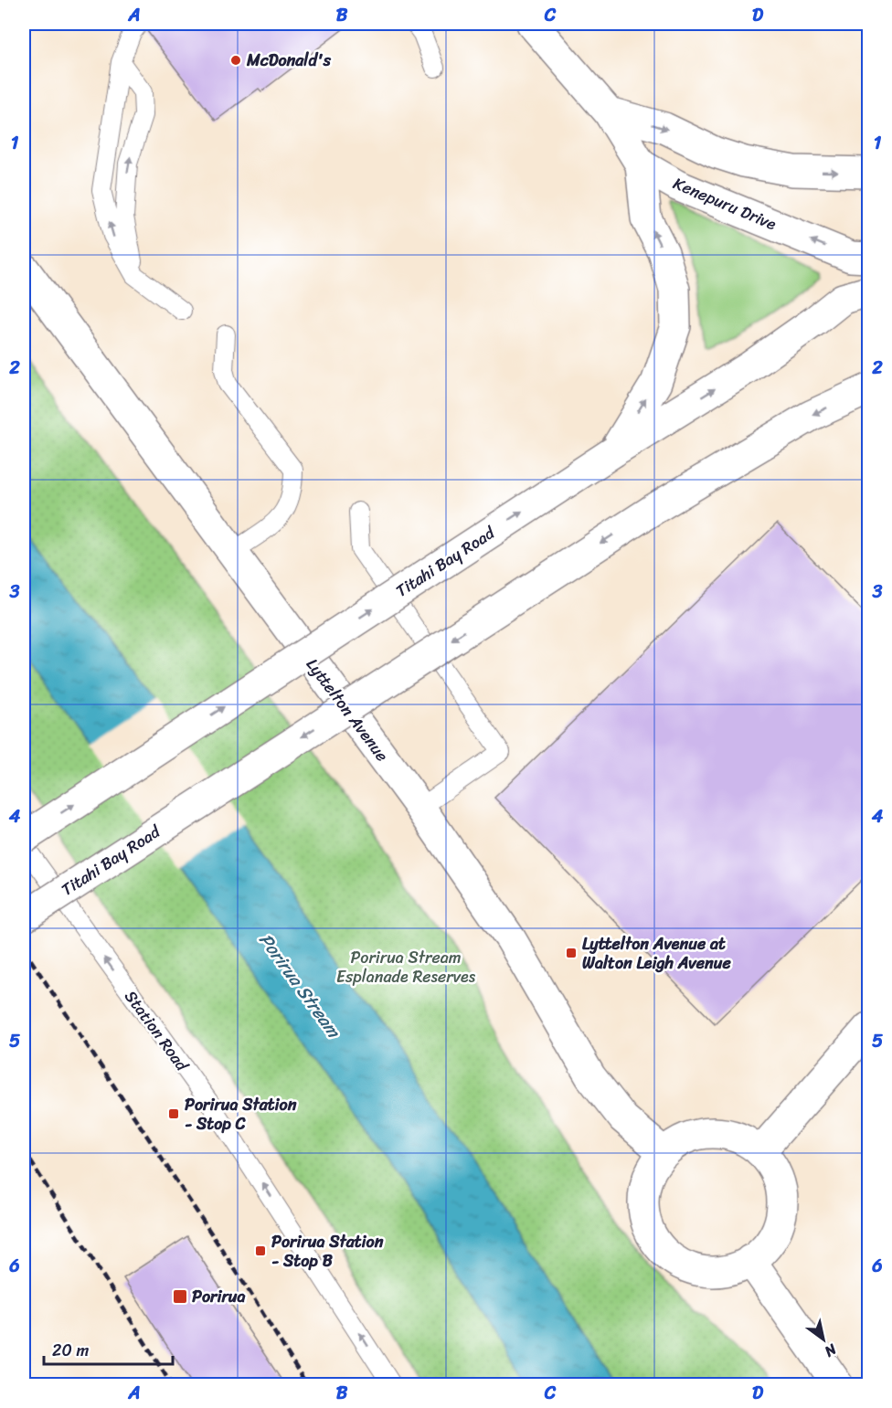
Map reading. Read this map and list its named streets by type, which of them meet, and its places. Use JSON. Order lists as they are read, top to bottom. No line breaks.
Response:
{"streets":{"main road":["Kenepuru Drive","Titahi Bay Road","Lyttelton Avenue"],"lane":["Station Road"]},"one_way":["Station Road"],"water":["Porirua Stream"],"parks":["Porirua Stream Esplanade Reserves"],"places":{"other":["McDonald's"],"transit":["Lyttelton Avenue at Walton Leigh Avenue","Porirua Station - Stop C","Porirua Station - Stop B","Porirua"]},"scale_bar":"20 m","north":"bottom right","grid":{"columns":["A","B","C","D"],"rows":["1","2","3","4","5","6"]}}
